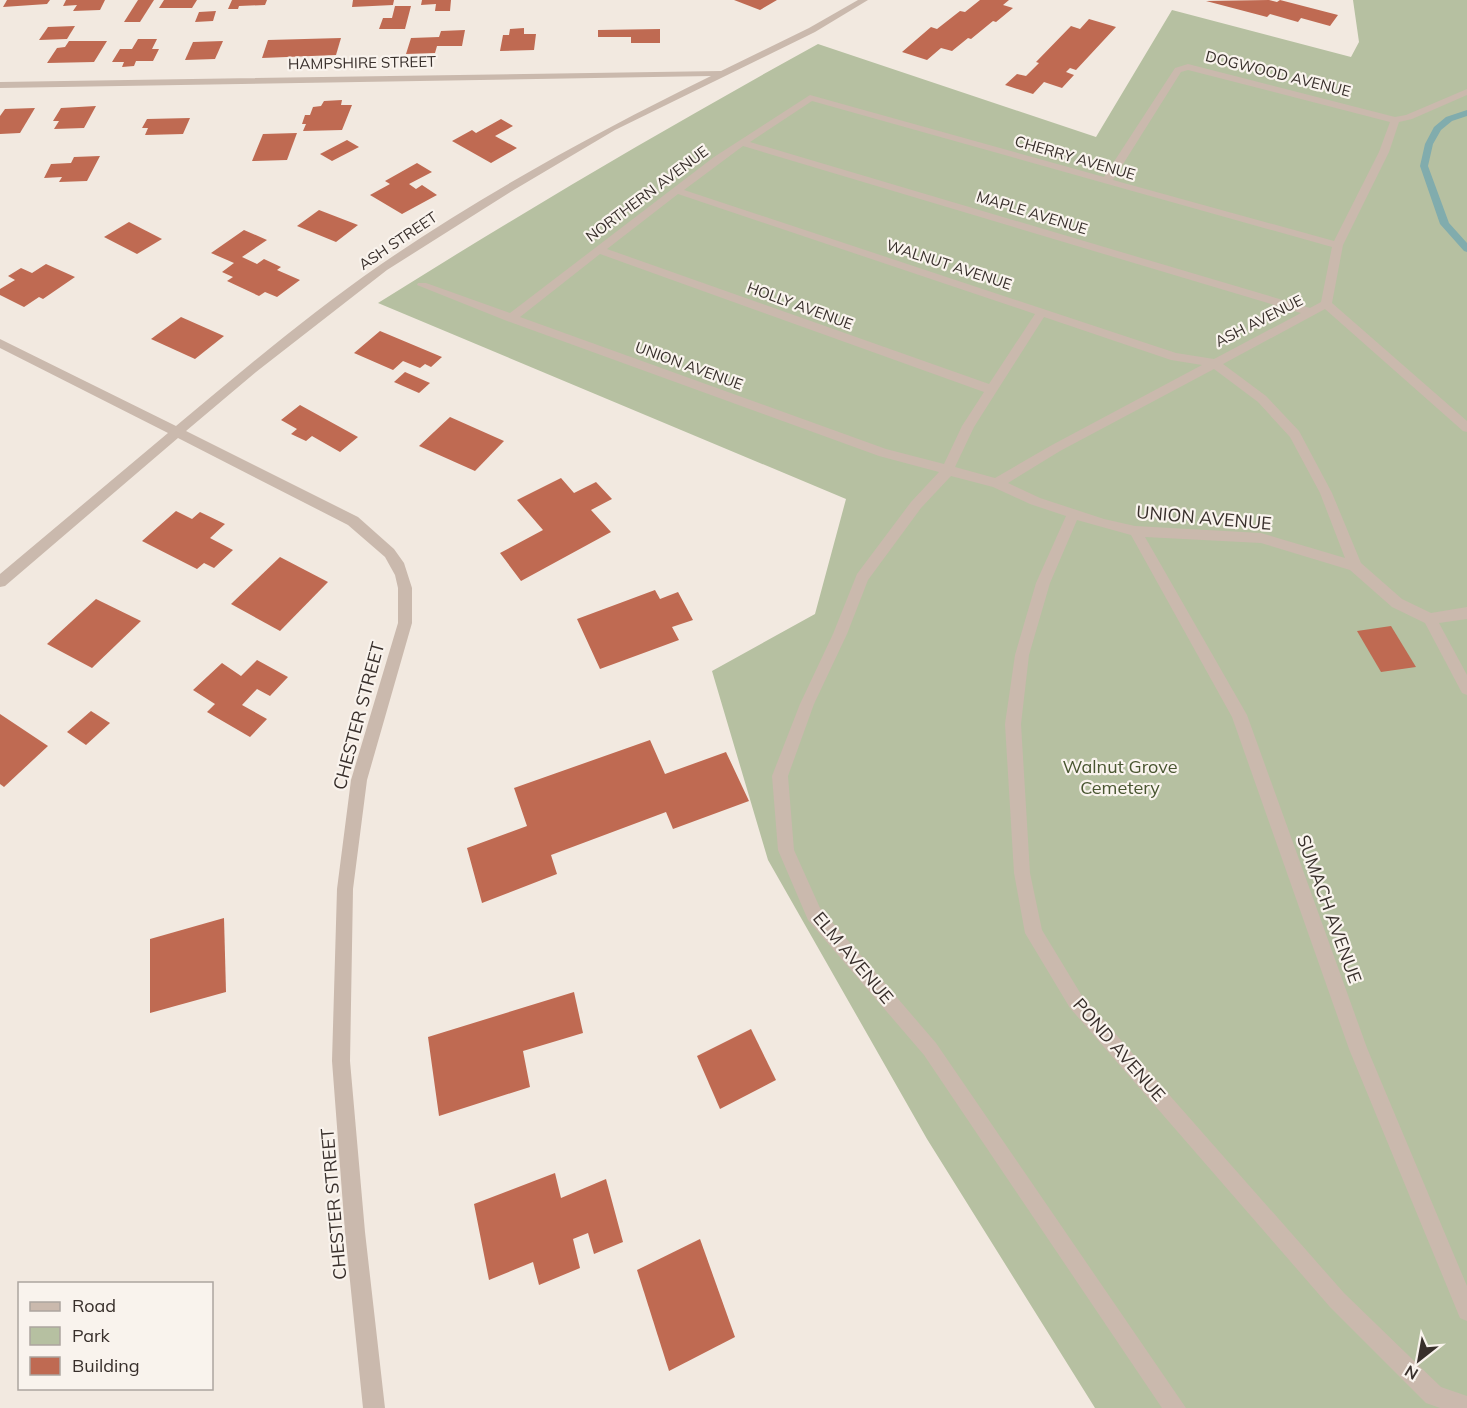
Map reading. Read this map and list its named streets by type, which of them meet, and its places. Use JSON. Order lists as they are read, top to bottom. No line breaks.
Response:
{"streets":{"street":["HAMPSHIRE STREET","DOGWOOD AVENUE","CHERRY AVENUE","NORTHERN AVENUE","MAPLE AVENUE","ASH STREET","WALNUT AVENUE","HOLLY AVENUE","ASH AVENUE","UNION AVENUE","CHESTER STREET","SUMACH AVENUE","ELM AVENUE","POND AVENUE"]},"crossings":[["HAMPSHIRE STREET","ASH STREET"],["DOGWOOD AVENUE","CHERRY AVENUE"],["DOGWOOD AVENUE","ASH AVENUE"],["CHERRY AVENUE","NORTHERN AVENUE"],["CHERRY AVENUE","ASH AVENUE"],["NORTHERN AVENUE","MAPLE AVENUE"],["NORTHERN AVENUE","WALNUT AVENUE"],["NORTHERN AVENUE","HOLLY AVENUE"],["NORTHERN AVENUE","UNION AVENUE"],["MAPLE AVENUE","ASH AVENUE"],["ASH STREET","CHESTER STREET"],["WALNUT AVENUE","ASH AVENUE"],["WALNUT AVENUE","ELM AVENUE"],["HOLLY AVENUE","ELM AVENUE"],["ASH AVENUE","UNION AVENUE"],["UNION AVENUE","SUMACH AVENUE"],["UNION AVENUE","ELM AVENUE"],["UNION AVENUE","POND AVENUE"]],"parks":["Walnut Grove Cemetery"],"legend":["Road","Park","Building"],"north":"bottom left"}
